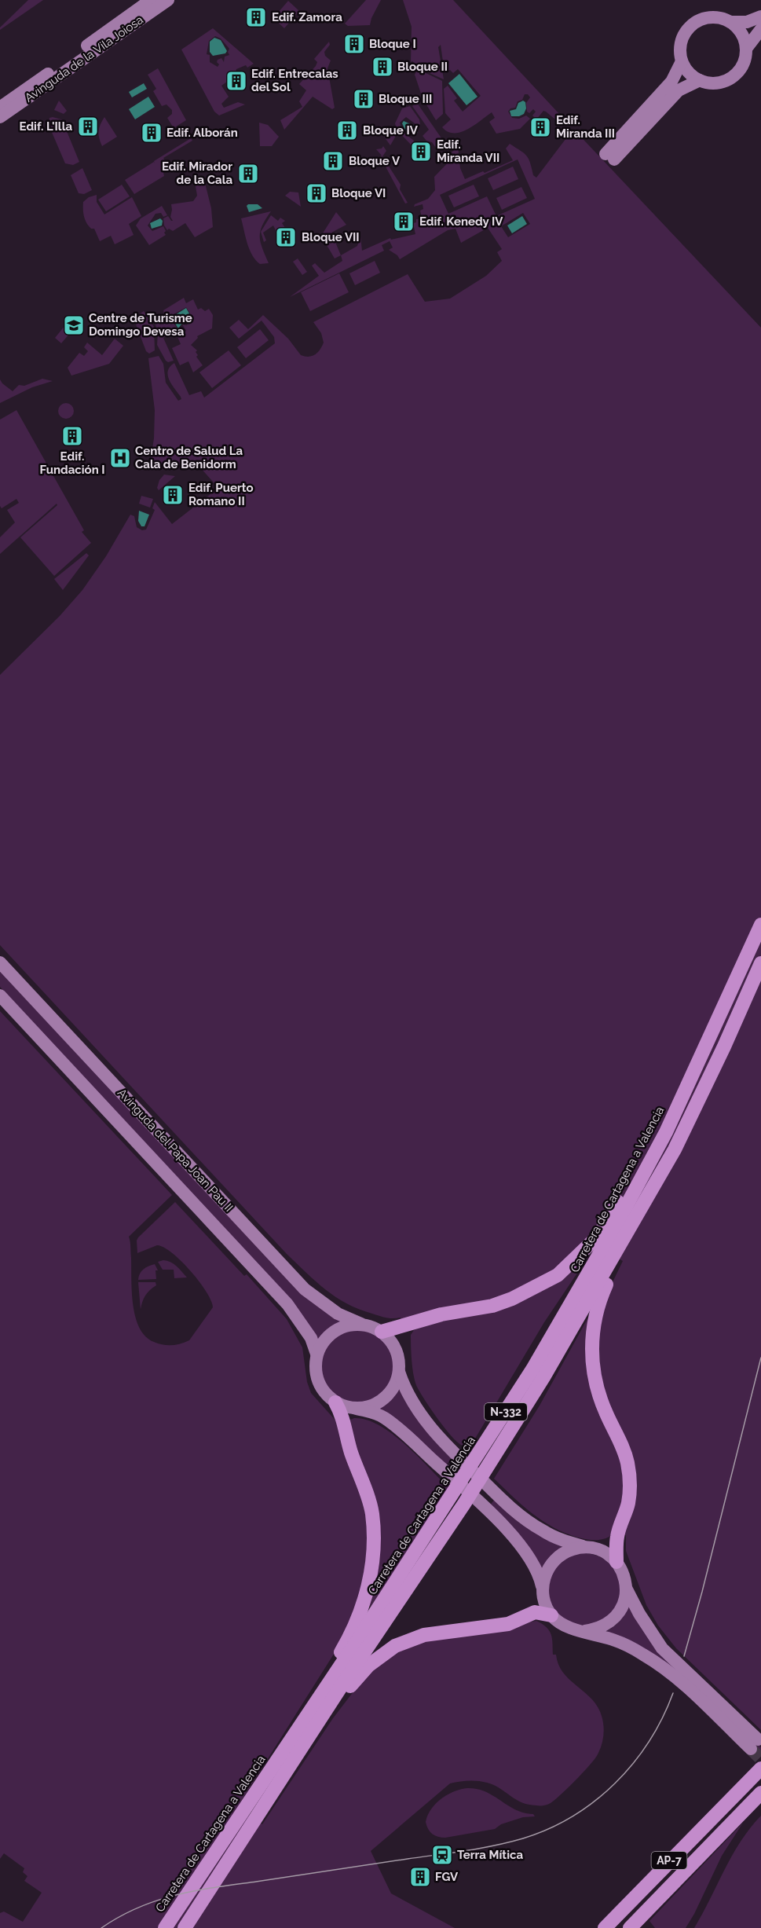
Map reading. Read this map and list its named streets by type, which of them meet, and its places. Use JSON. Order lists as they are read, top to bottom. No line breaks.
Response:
{"streets":{"highway":["Carretera de Cartagena a Valencia","N-332","AP-7"],"main road":["Avinguda de la Vila Joiosa","Avinguda del Papa Joan Pau II"]},"places":{"building":["Edif. Zamora","Bloque I","Bloque II","Edif. Entrecalas del Sol","Bloque III","Edif. L'Illa","Edif. Miranda III","Bloque IV","Edif. Alborán","Edif. Miranda VII","Bloque V","Edif. Mirador de la Cala","Bloque VI","Edif. Kenedy IV","Bloque VII","Edif. Fundación I","Edif. Puerto Romano II","FGV"],"school or university":["Centre de Turisme Domingo Devesa"],"hospital":["Centro de Salud La Cala de Benidorm"],"station":["Terra Mítica"]}}
